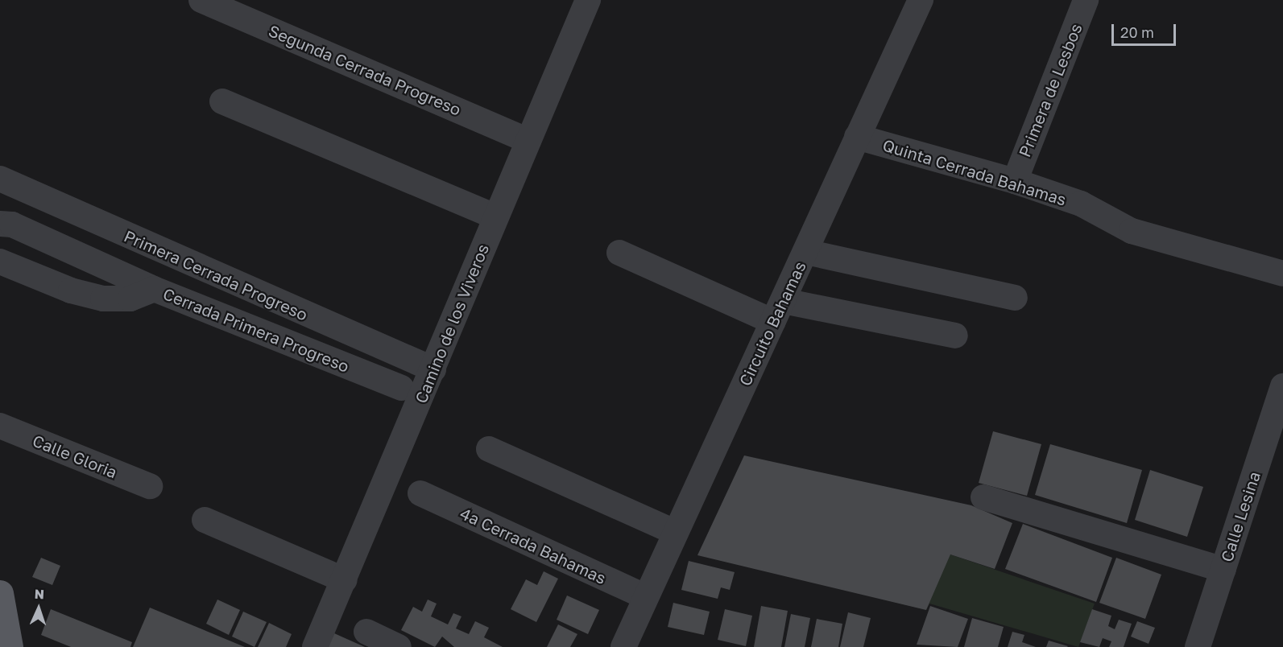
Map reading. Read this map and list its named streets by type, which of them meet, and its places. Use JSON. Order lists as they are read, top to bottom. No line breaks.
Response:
{"streets":{"street":["Segunda Cerrada Progreso","Primera de Lesbos","Quinta Cerrada Bahamas","Primera Cerrada Progreso","Camino de los Viveros","Circuito Bahamas","Cerrada Primera Progreso","Calle Gloria","Calle Lesina","4ª Cerrada Bahamas"]},"crossings":[["Segunda Cerrada Progreso","Camino de los Viveros"],["Primera de Lesbos","Quinta Cerrada Bahamas"],["Quinta Cerrada Bahamas","Circuito Bahamas"],["Primera Cerrada Progreso","Camino de los Viveros"],["Circuito Bahamas","4ª Cerrada Bahamas"]],"scale_bar":"20 m","north":"top"}
